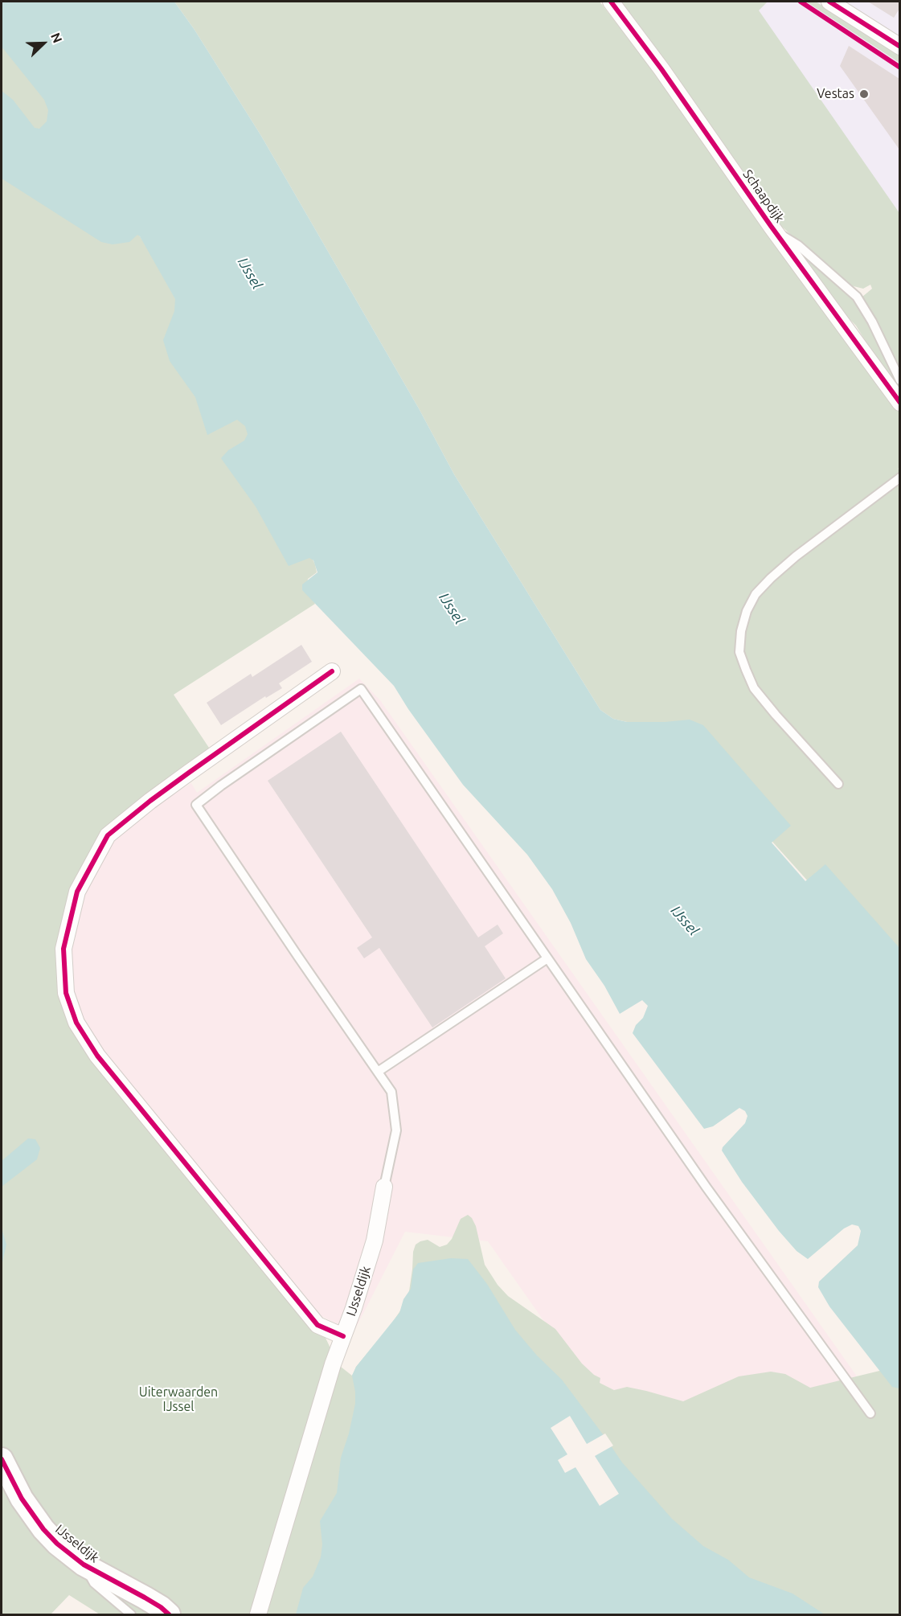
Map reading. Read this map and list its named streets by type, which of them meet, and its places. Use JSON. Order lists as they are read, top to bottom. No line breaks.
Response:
{"streets":{"street":["Schaapdijk","IJsseldijk"]},"water":["IJssel"],"parks":["Uiterwaarden IJssel"],"places":["Vestas"],"north":"top right"}
